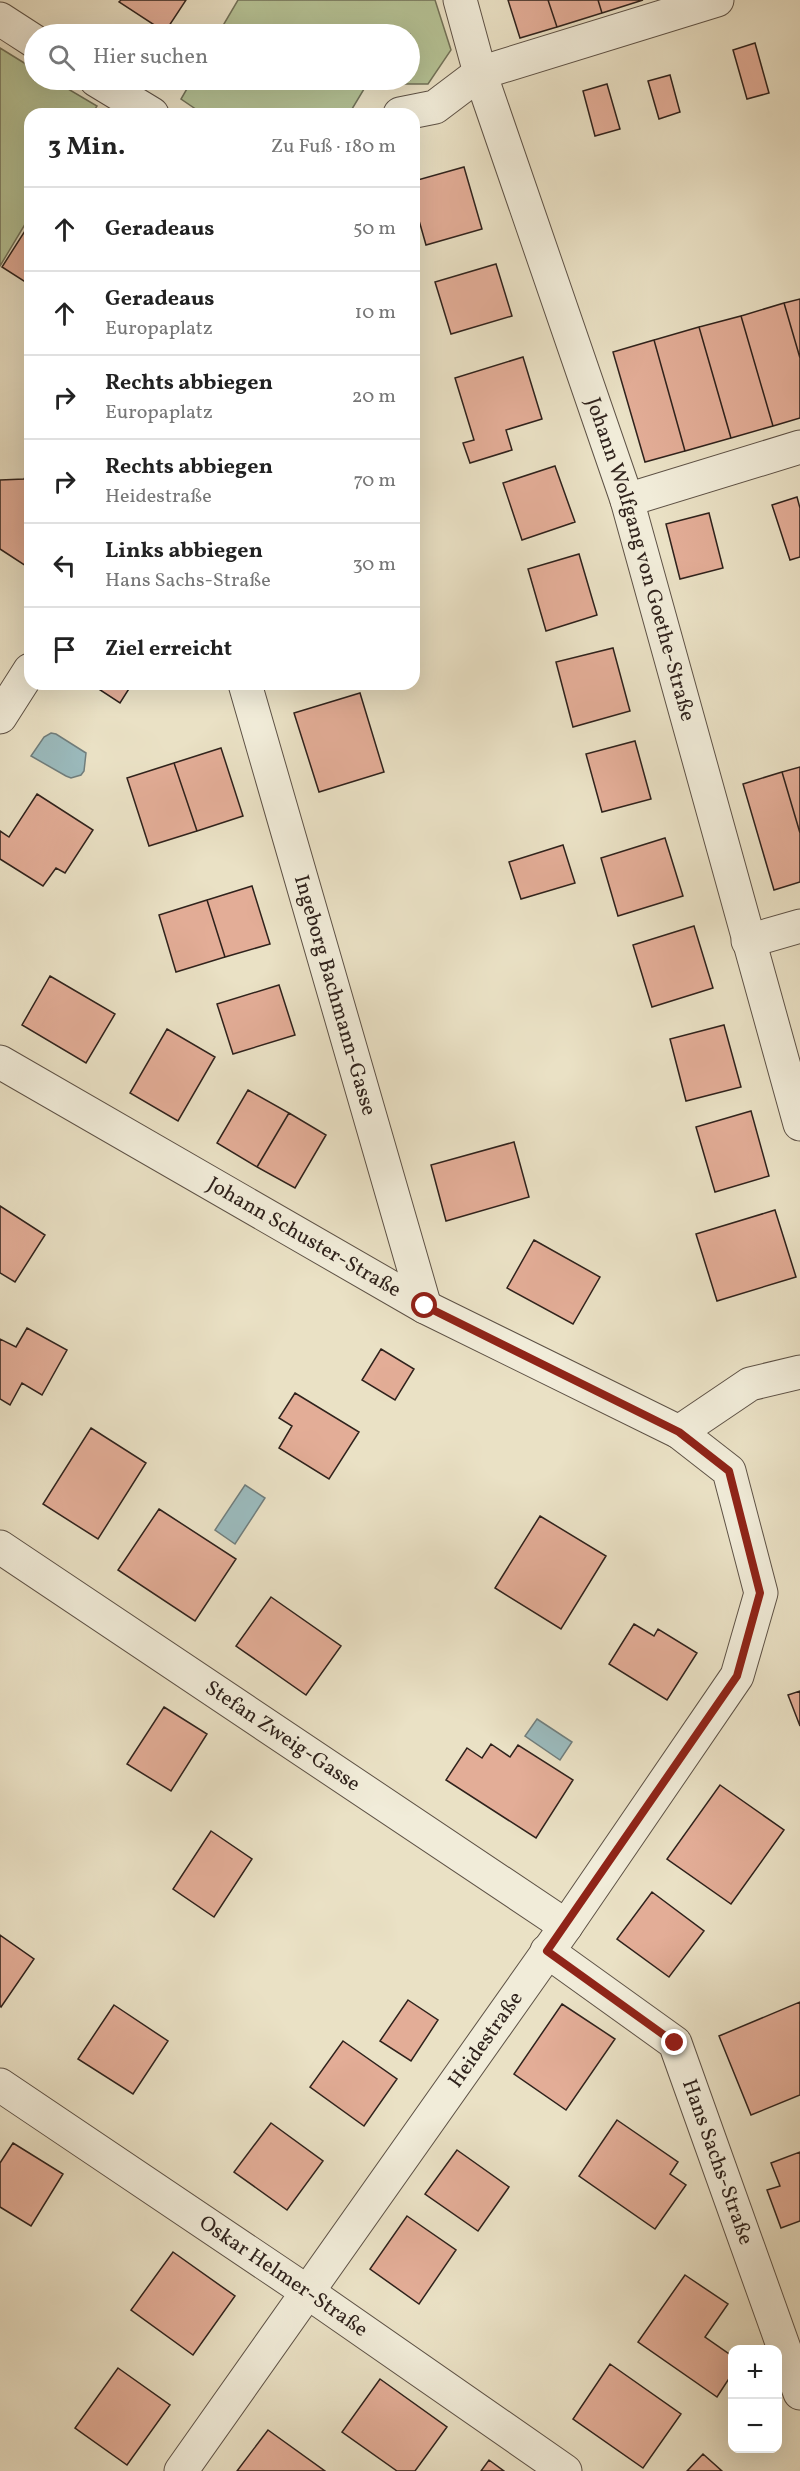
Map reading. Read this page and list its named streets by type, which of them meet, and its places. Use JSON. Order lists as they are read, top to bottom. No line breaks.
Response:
{"streets":{"street":["Johann Wolfgang von Goethe-Straße","Ingeborg Bachmann-Gasse","Johann Schuster-Straße","Stefan Zweig-Gasse","Heidestraße","Hans Sachs-Straße","Oskar Helmer-Straße"]},"crossings":[["Ingeborg Bachmann-Gasse","Johann Schuster-Straße"],["Johann Schuster-Straße","Heidestraße"],["Stefan Zweig-Gasse","Heidestraße"],["Stefan Zweig-Gasse","Hans Sachs-Straße"],["Heidestraße","Hans Sachs-Straße"],["Heidestraße","Oskar Helmer-Straße"]],"page":{"search":"Hier suchen","heading":["3 Min.","Zu Fuß · 180 m"],"list":[["Geradeaus","50 m"],["Geradeaus","Europaplatz","10 m"],["Rechts abbiegen","Europaplatz","20 m"],["Rechts abbiegen","Heidestraße","70 m"],["Links abbiegen","Hans Sachs-Straße","30 m"],"Ziel erreicht"],"map_buttons":["+","−"]}}
